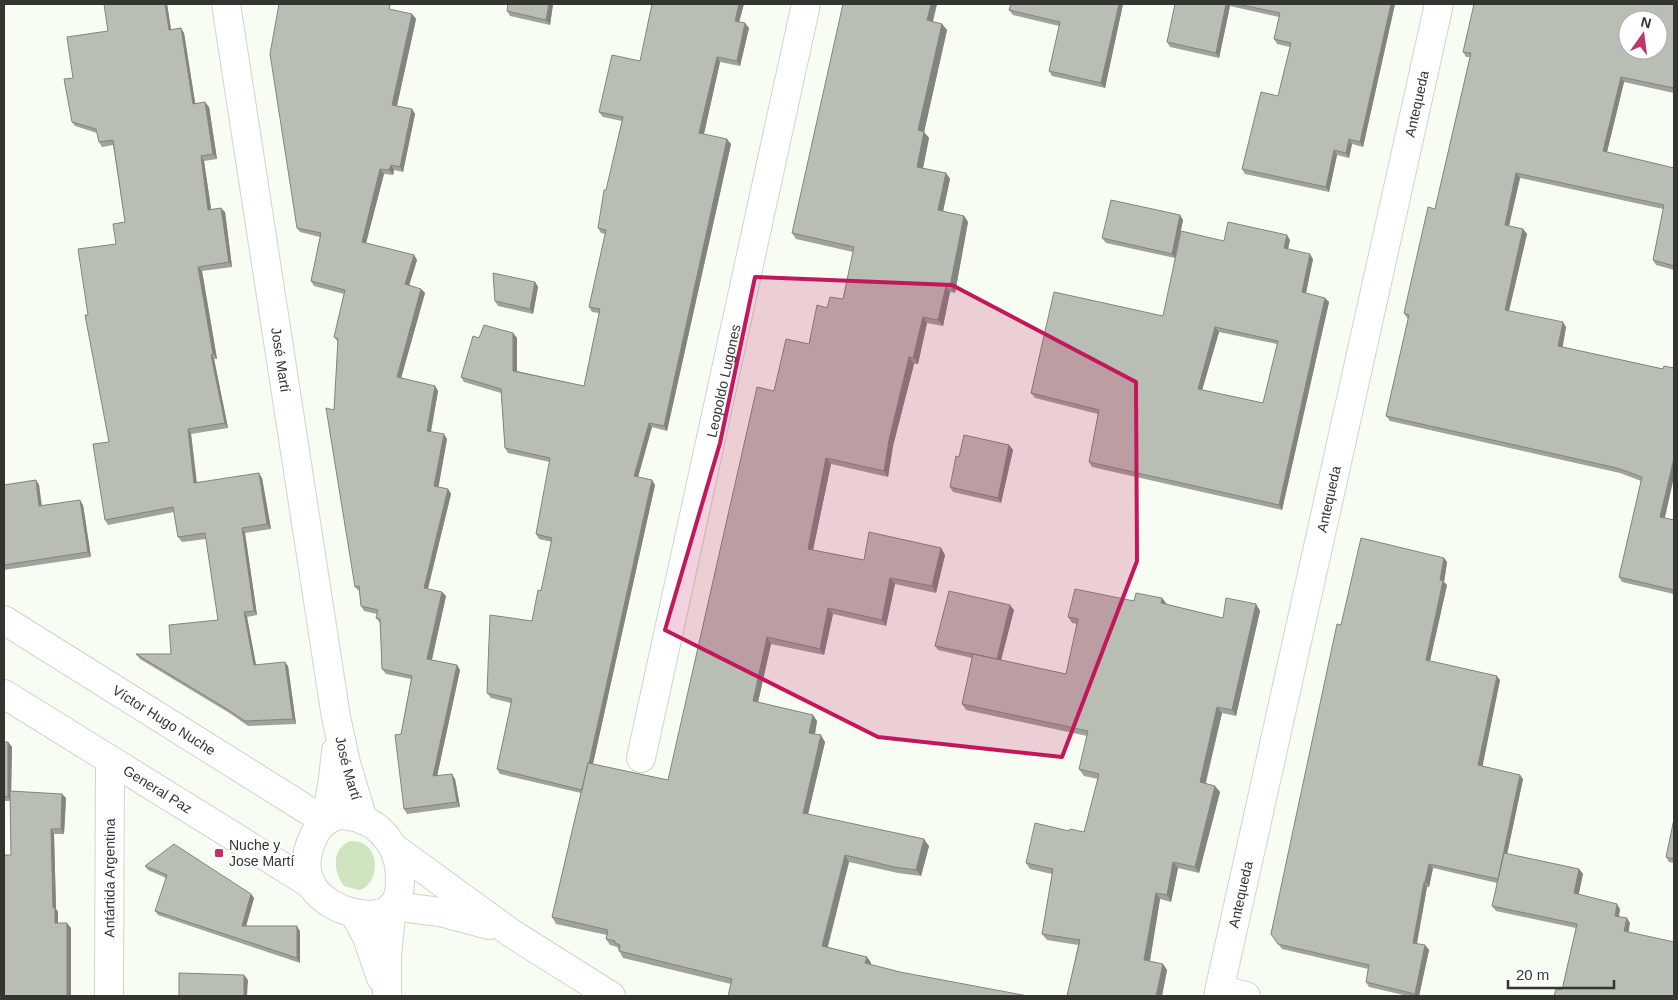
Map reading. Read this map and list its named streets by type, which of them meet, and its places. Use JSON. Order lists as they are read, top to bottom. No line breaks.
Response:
{"streets":{"street":["Antequeda","José Martí","Leopoldo Lugones","Víctor Hugo Nuche","General Paz","Antártida Argentina"]},"crossings":[["José Martí","Víctor Hugo Nuche"],["José Martí","General Paz"],["Víctor Hugo Nuche","General Paz"],["General Paz","Antártida Argentina"]],"places":{"transit":["Nuche y Jose Martí"]},"scale_bar":"20 m","north":"top"}
